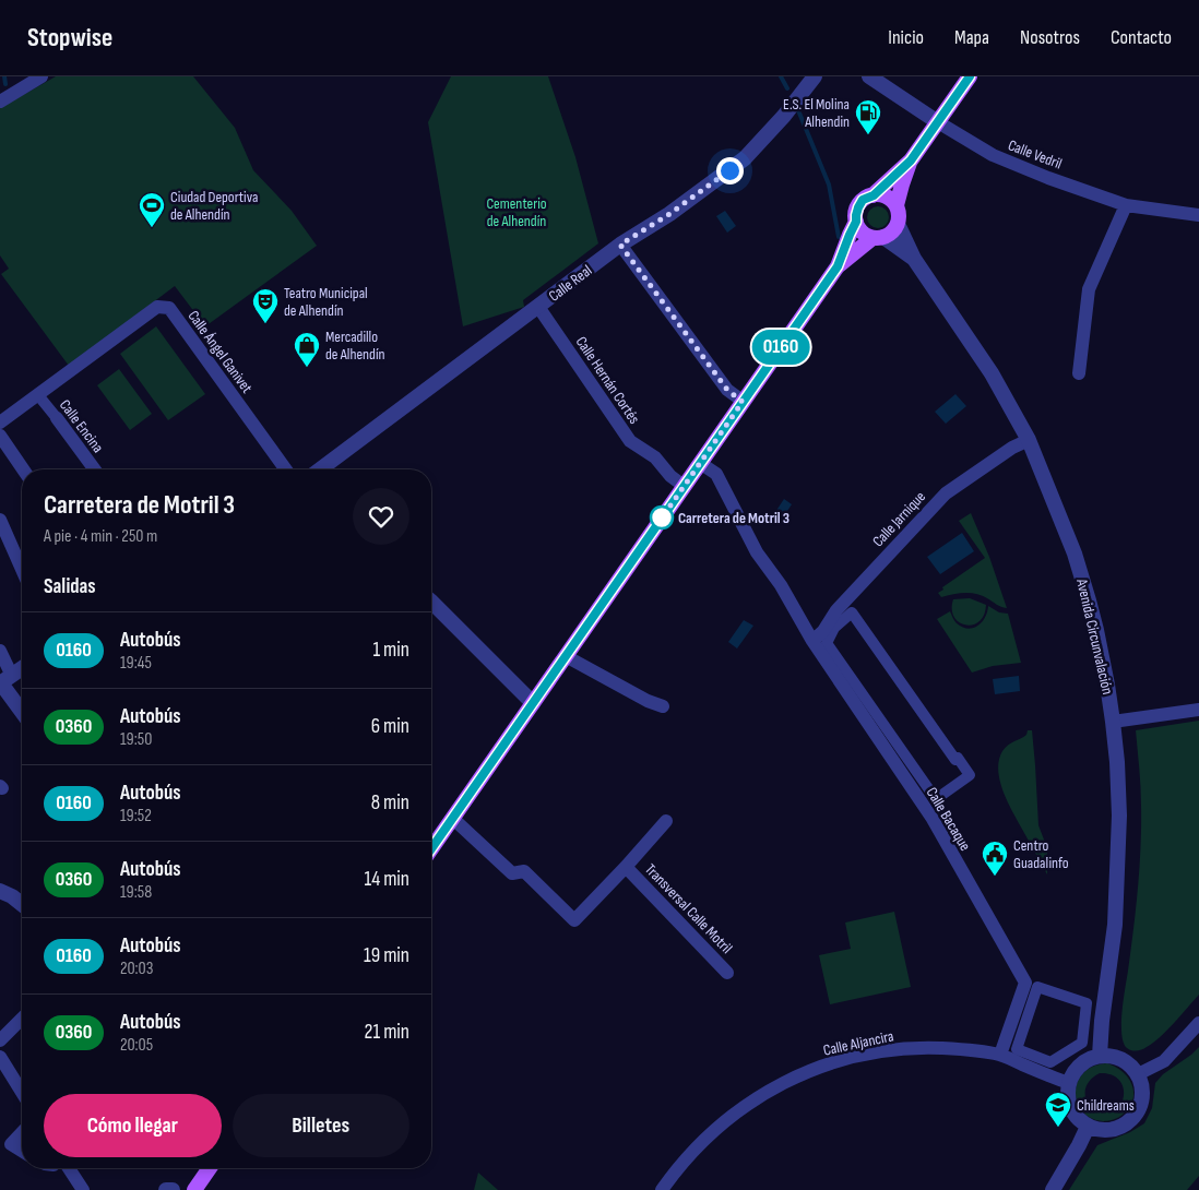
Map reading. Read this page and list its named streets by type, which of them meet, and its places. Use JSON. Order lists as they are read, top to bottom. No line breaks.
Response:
{"streets":{"street":["Calle Vedril","Calle Real","Calle Ángel Ganivet","Calle Hernán Cortés","Calle Encina","Calle Jarnique","Avenida Circunvalación","Calle Bacaque","Transversal Calle Motril","Calle Aljancira"]},"crossings":[["Calle Real","Calle Hernán Cortés"],["Calle Ángel Ganivet","Calle Encina"],["Calle Jarnique","Avenida Circunvalación"],["Calle Jarnique","Calle Bacaque"],["Avenida Circunvalación","Calle Aljancira"],["Calle Bacaque","Calle Aljancira"]],"parks":["Cementerio de Alhendín"],"places":{"fuel station":["E.S. El Molina Alhendin"],"sports":["Ciudad Deportiva de Alhendín"],"theatre":["Teatro Municipal de Alhendín"],"shop":["Mercadillo de Alhendín"],"other":["Carretera de Motril 3"],"public building":["Centro Guadalinfo"],"school or university":["Childreams"]},"lines":["bus line 0160"],"page":{"header":"Stopwise","nav":["Inicio","Mapa","Nosotros","Contacto"],"on_map":"0160","heading":[["Carretera de Motril 3","A pie · 4 min · 250 m"],"Salidas"],"list":[{"mark":"0160","name":"Autobús","note":"19:45","value":"1 min"},{"mark":"0360","name":"Autobús","note":"19:50","value":"6 min"},{"mark":"0160","name":"Autobús","note":"19:52","value":"8 min"},{"mark":"0360","name":"Autobús","note":"19:58","value":"14 min"},{"mark":"0160","name":"Autobús","note":"20:03","value":"19 min"},{"mark":"0360","name":"Autobús","note":"20:05","value":"21 min"}],"buttons":["Cómo llegar","Billetes"]}}
